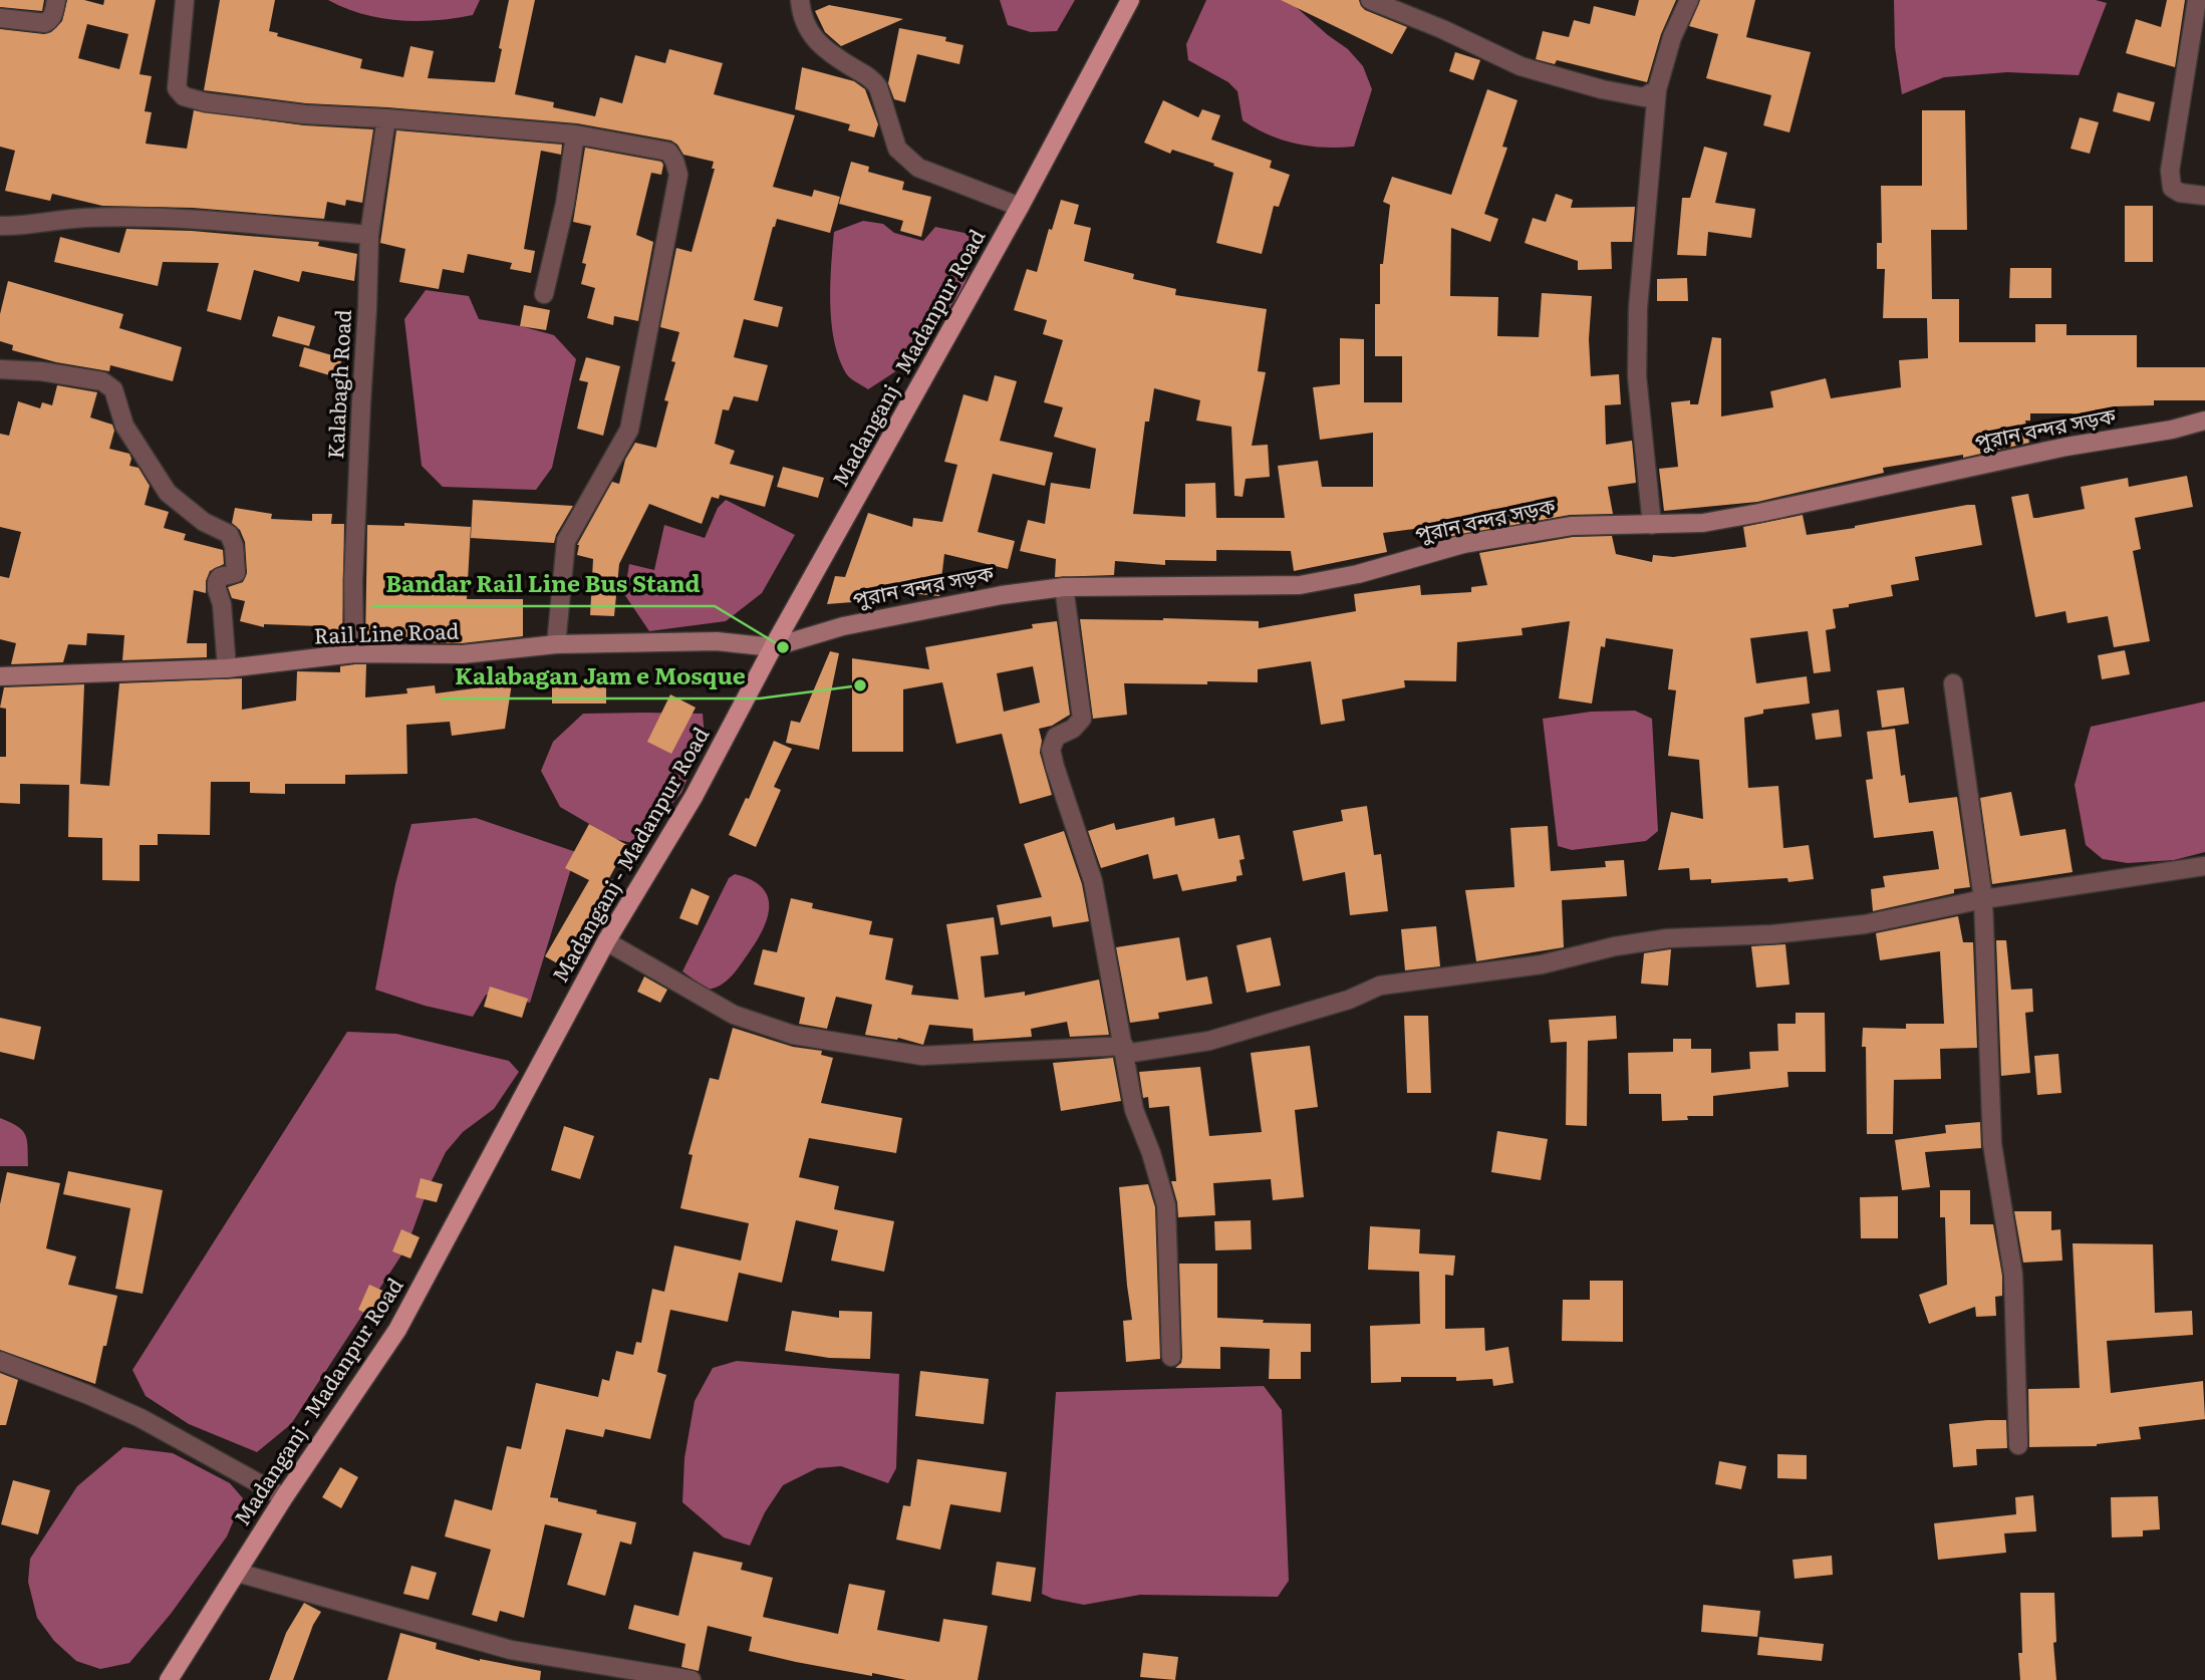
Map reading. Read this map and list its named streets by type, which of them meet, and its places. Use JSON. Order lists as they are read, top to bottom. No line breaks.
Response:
{"streets":{"main road":["Madanganj - Madanpur Road"],"street":["Kalabagh Road","পুরান বন্দর সড়ক","Rail Line Road"]},"crossings":[["Madanganj - Madanpur Road","পুরান বন্দর সড়ক"],["Madanganj - Madanpur Road","Rail Line Road"],["Kalabagh Road","Rail Line Road"],["পুরান বন্দর সড়ক","Rail Line Road"]],"places":["Bandar Rail Line Bus Stand","Kalabagan Jam e Mosque"]}
